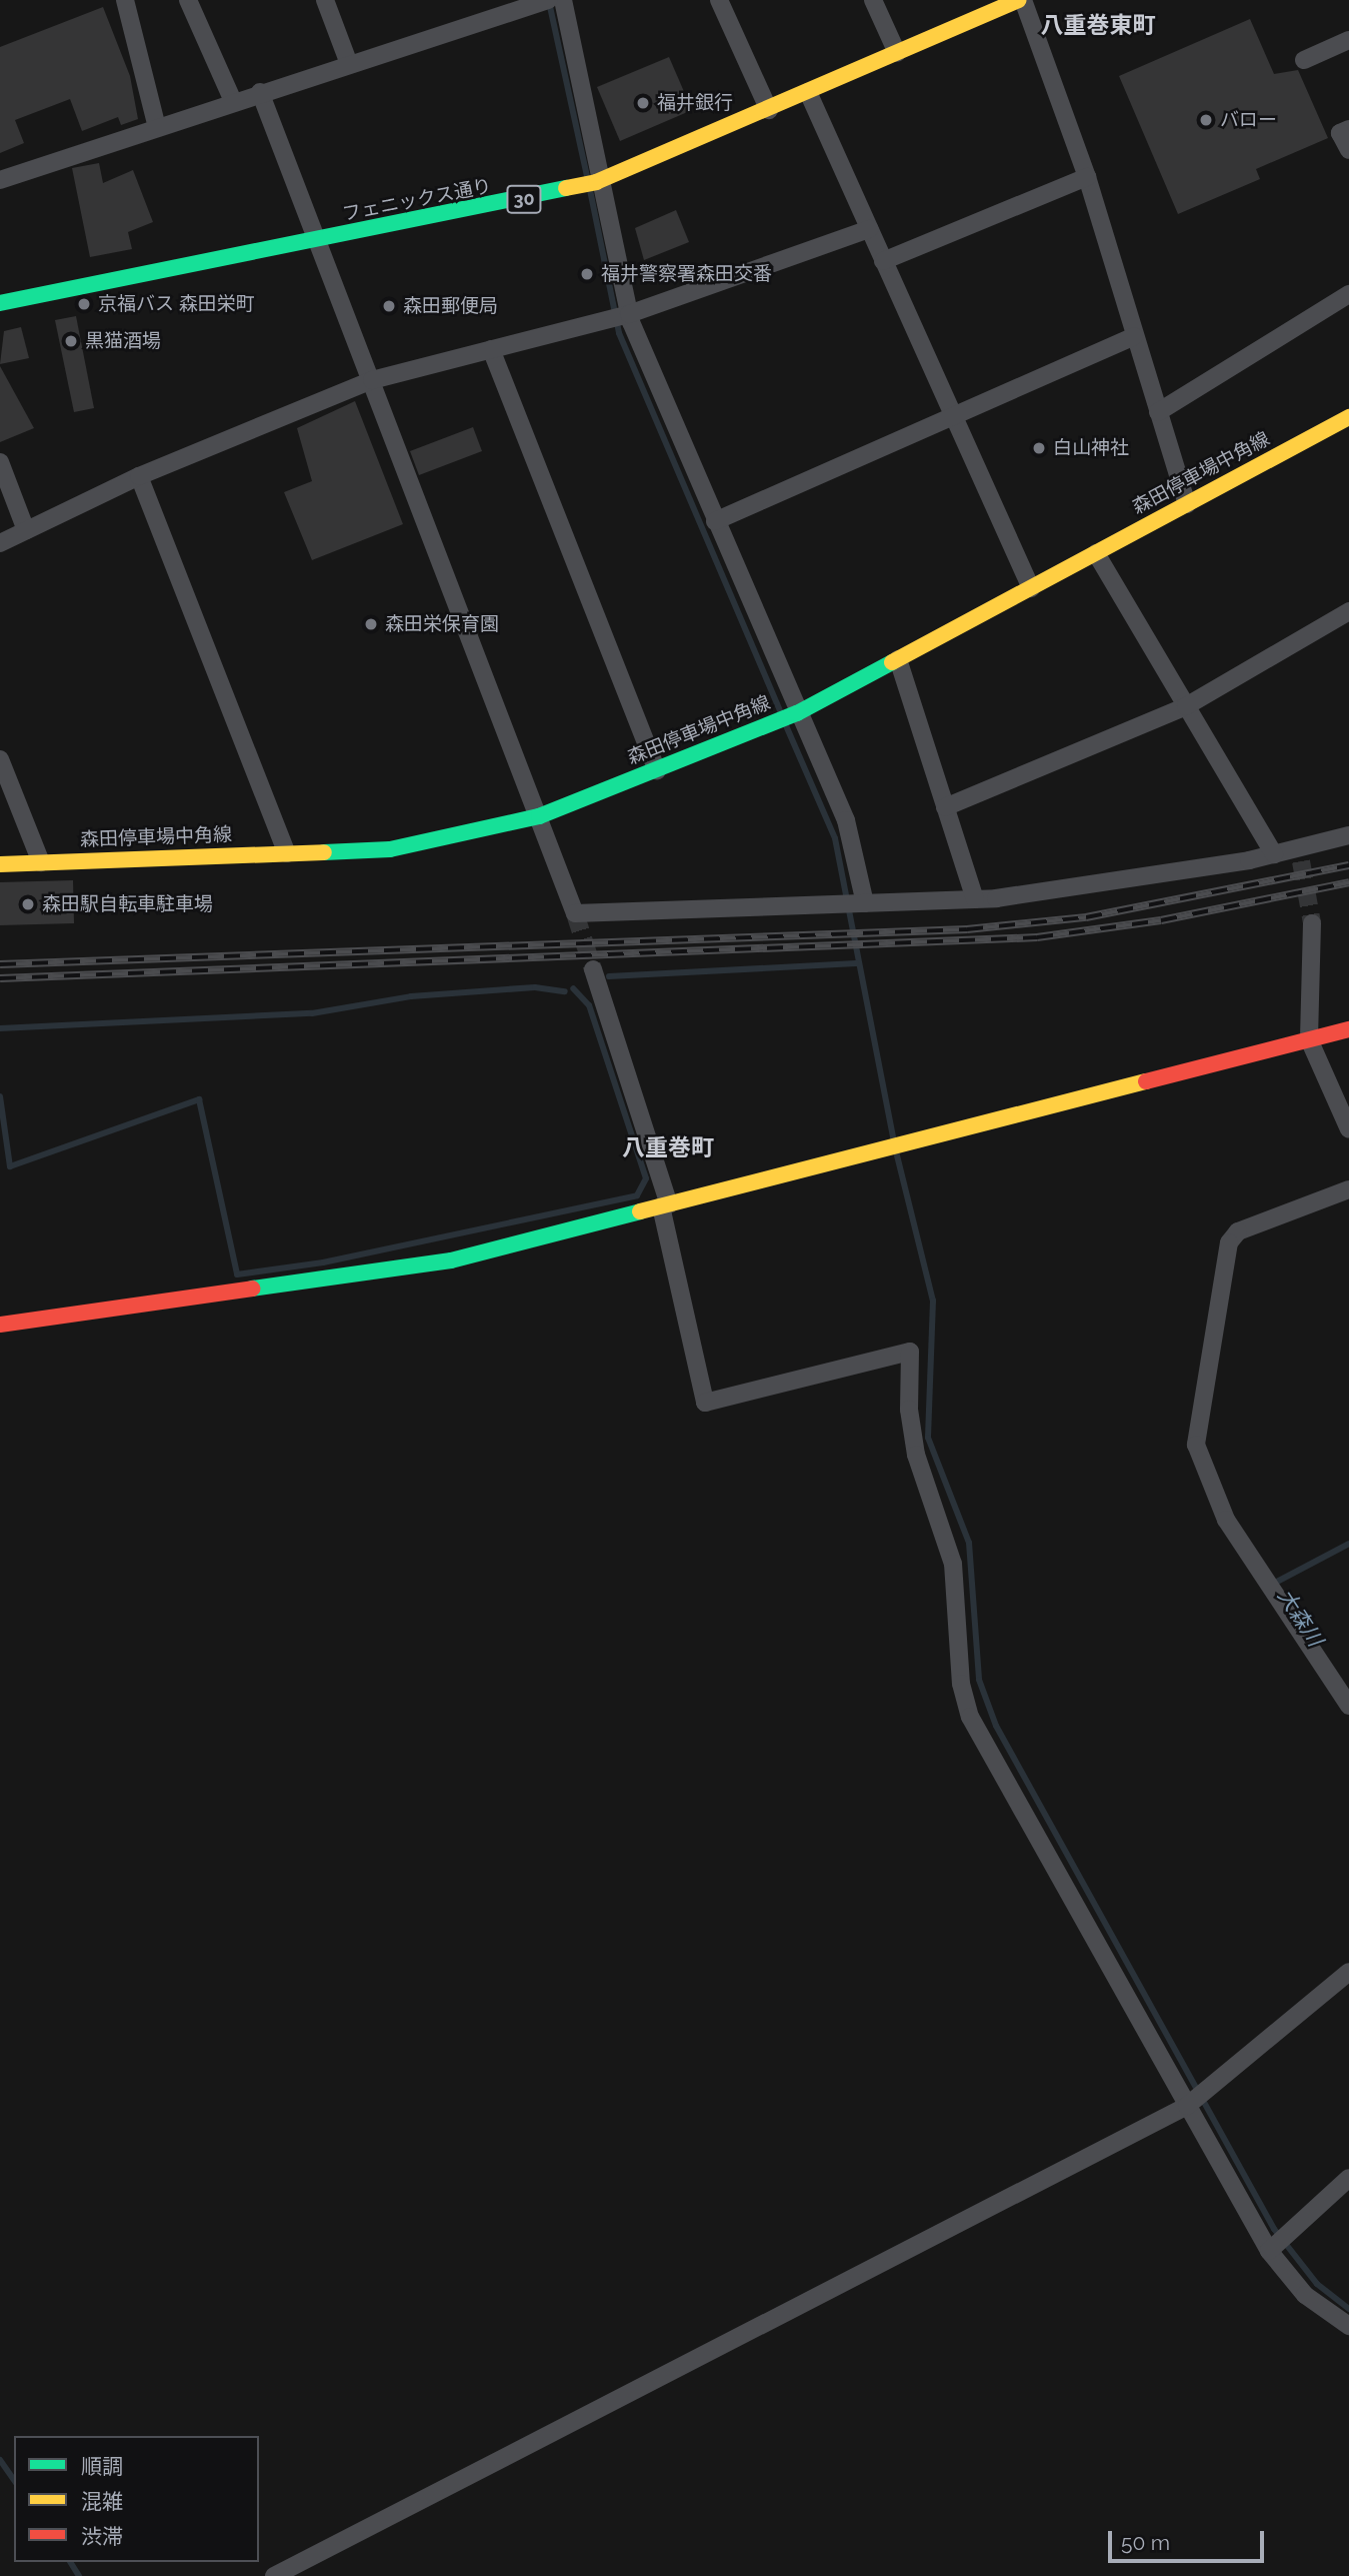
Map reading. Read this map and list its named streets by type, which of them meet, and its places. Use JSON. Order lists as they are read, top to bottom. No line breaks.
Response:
{"streets":{"main road":["30","フェニックス通り","森田停車場中角線"]},"districts":["八重巻東町","八重巻町"],"water":["大森川"],"places":["福井銀行","バロー","福井警察署森田交番","京福バス 森田栄町","森田郵便局","黒猫酒場","白山神社","森田栄保育園","森田駅自転車駐車場"],"legend":["順調","混雑","渋滞"],"scale_bar":"50 m"}
